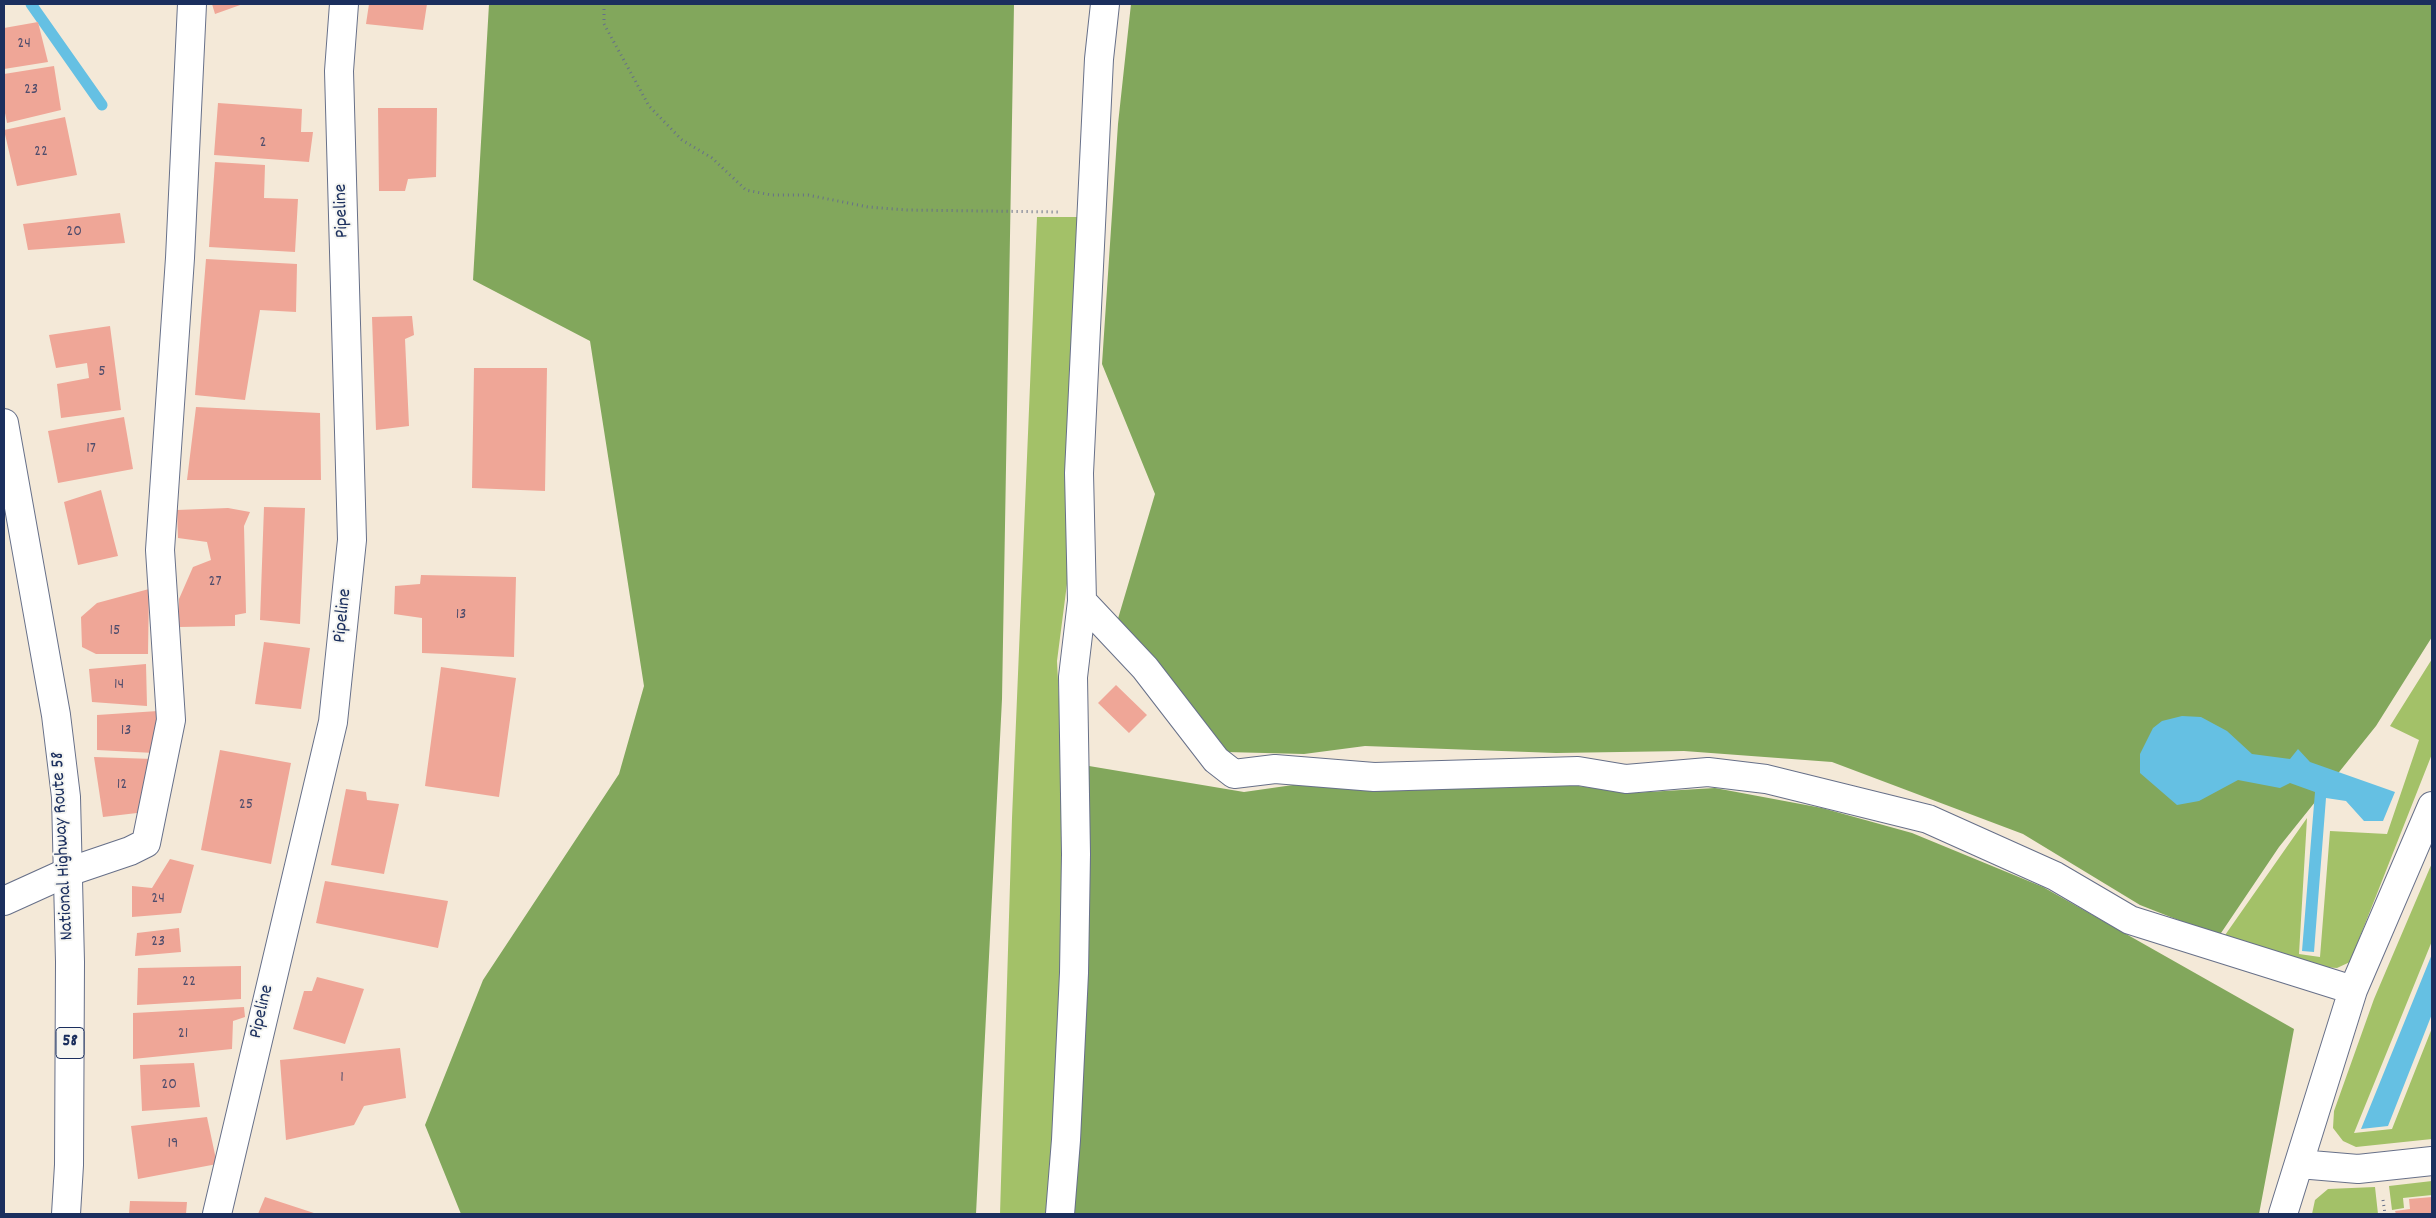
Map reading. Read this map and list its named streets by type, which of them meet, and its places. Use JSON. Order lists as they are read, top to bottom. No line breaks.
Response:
{"streets":{"main road":["Pipeline","National Highway Route 58","58"]},"house_numbers":["24","23","2","22","20","5","17","27","13","15","14","13","12","25","24","23","22","21","1","20","19"]}
